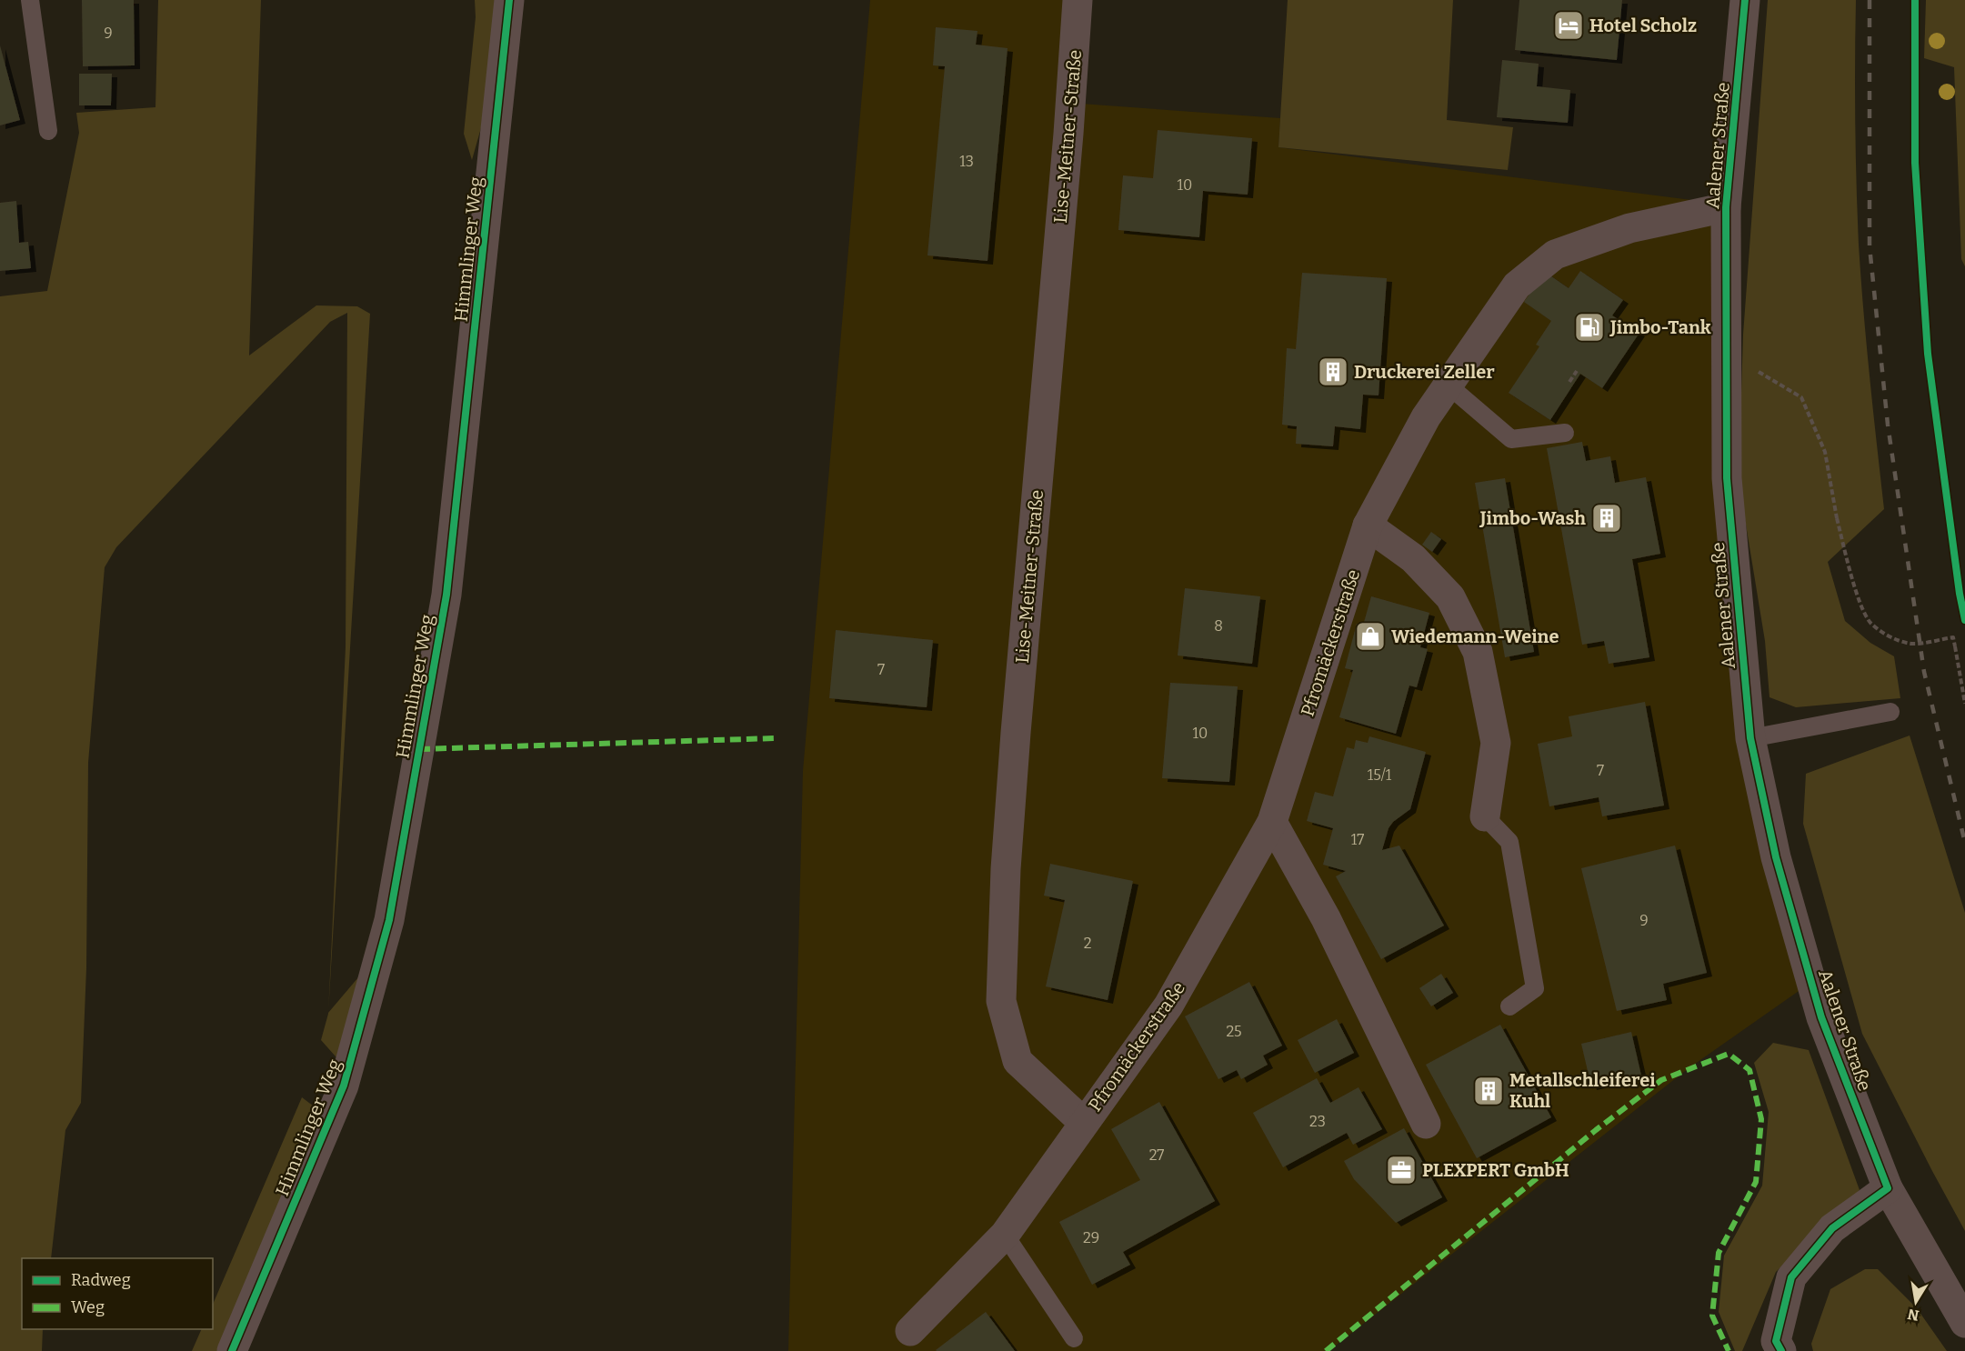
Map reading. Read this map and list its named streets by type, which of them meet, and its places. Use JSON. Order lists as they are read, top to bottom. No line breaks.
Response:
{"streets":{"street":["Lise-Meitner-Straße","Aalener Straße","Himmlinger Weg","Pfromäckerstraße"]},"crossings":[["Lise-Meitner-Straße","Pfromäckerstraße"],["Aalener Straße","Pfromäckerstraße"]],"places":{"hotel":["Hotel Scholz"],"fuel station":["Jimbo-Tank"],"building":["Druckerei Zeller","Jimbo-Wash","Metallschleiferei Kuhl"],"shop":["Wiedemann-Weine"],"office":["PLEXPERT GmbH"]},"house_numbers":["9","13","10","8","7","10","7","15/1","17","9","2","25","23","27","29"],"legend":["Radweg","Weg"],"north":"bottom"}
